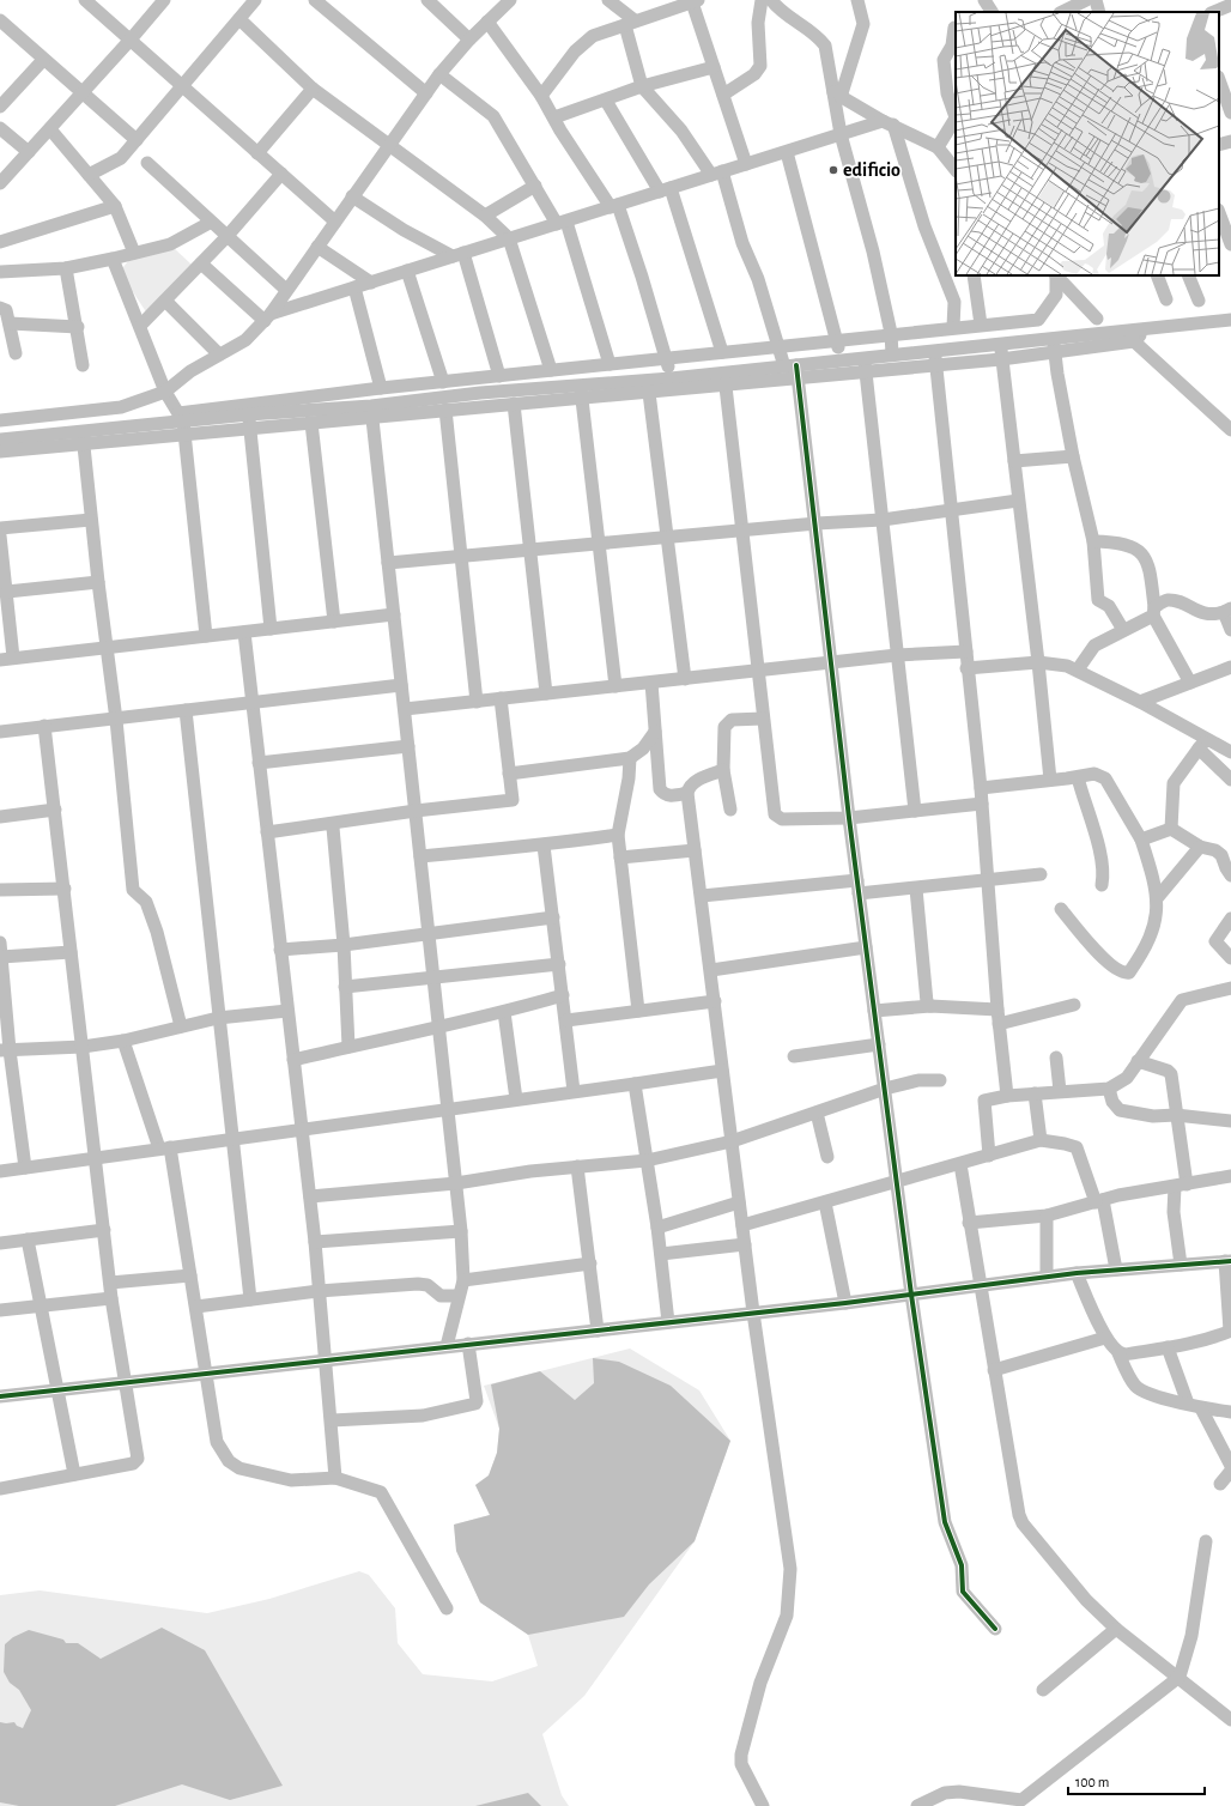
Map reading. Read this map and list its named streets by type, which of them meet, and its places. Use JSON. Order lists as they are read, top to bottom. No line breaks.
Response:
{"places":["edificio"],"scale_bar":"100 m"}
